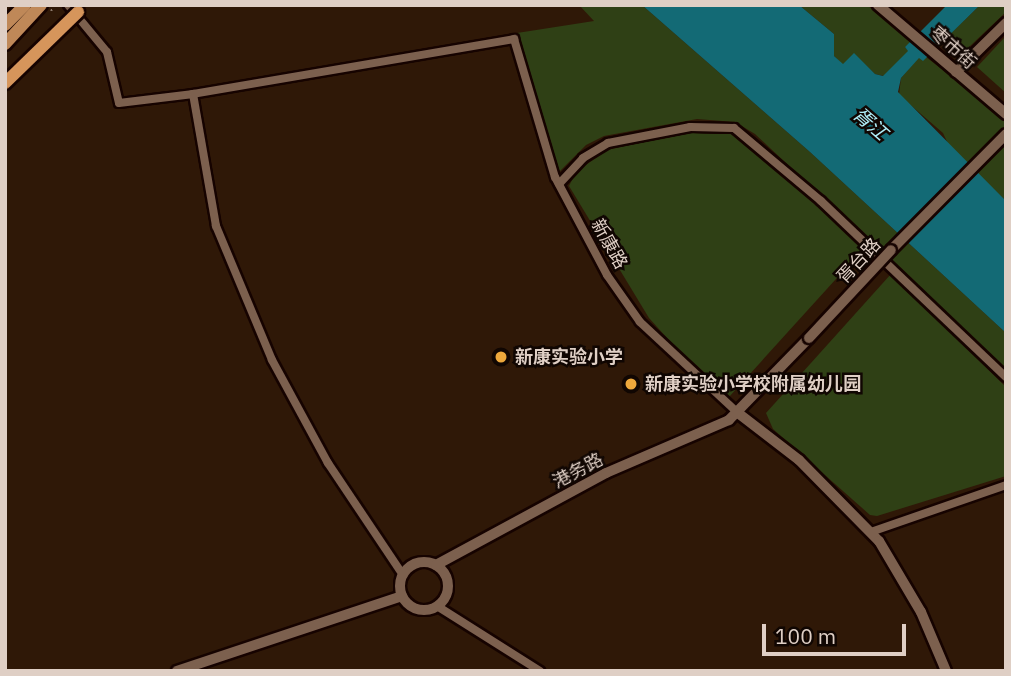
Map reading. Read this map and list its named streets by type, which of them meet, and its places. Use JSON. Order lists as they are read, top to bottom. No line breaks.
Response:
{"streets":{"street":["枣市街","新康路","胥台路","港务路"]},"crossings":[["新康路","胥台路"],["新康路","港务路"],["胥台路","港务路"]],"water":["胥江"],"places":["新康实验小学","新康实验小学校附属幼儿园"],"scale_bar":"100 m"}
